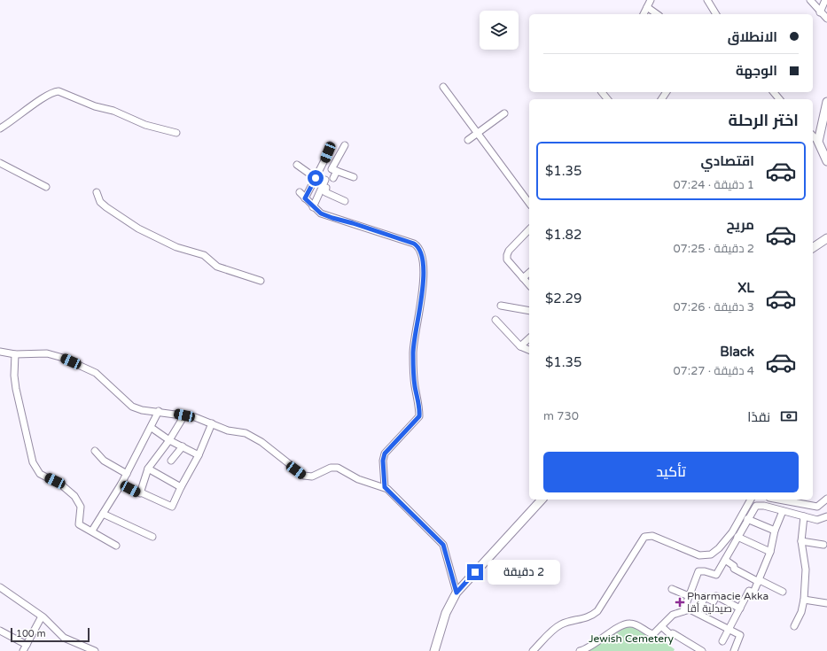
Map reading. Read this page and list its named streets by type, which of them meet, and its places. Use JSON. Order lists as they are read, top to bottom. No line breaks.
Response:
{"parks":["Jewish Cemetery"],"places":{"health":["Pharmacie Akka صيدلية أقا"]},"scale_bar":"100 m","page":{"banner":["الانطلاق","الوجهة"],"heading":"اختر الرحلة","list":[{"name":"اقتصادي","note":"1 دقيقة · 07:24","value":"$1.35"},{"name":"مريح","note":"2 دقيقة · 07:25","value":"$1.82"},{"name":"XL","note":"3 دقيقة · 07:26","value":"$2.29"},{"name":"Black","note":"4 دقيقة · 07:27","value":"$1.35"}],"pay":["نقدًا","730 m"],"buttons":"تأكيد","bubble":"2 دقيقة","scale":"100 m"}}
